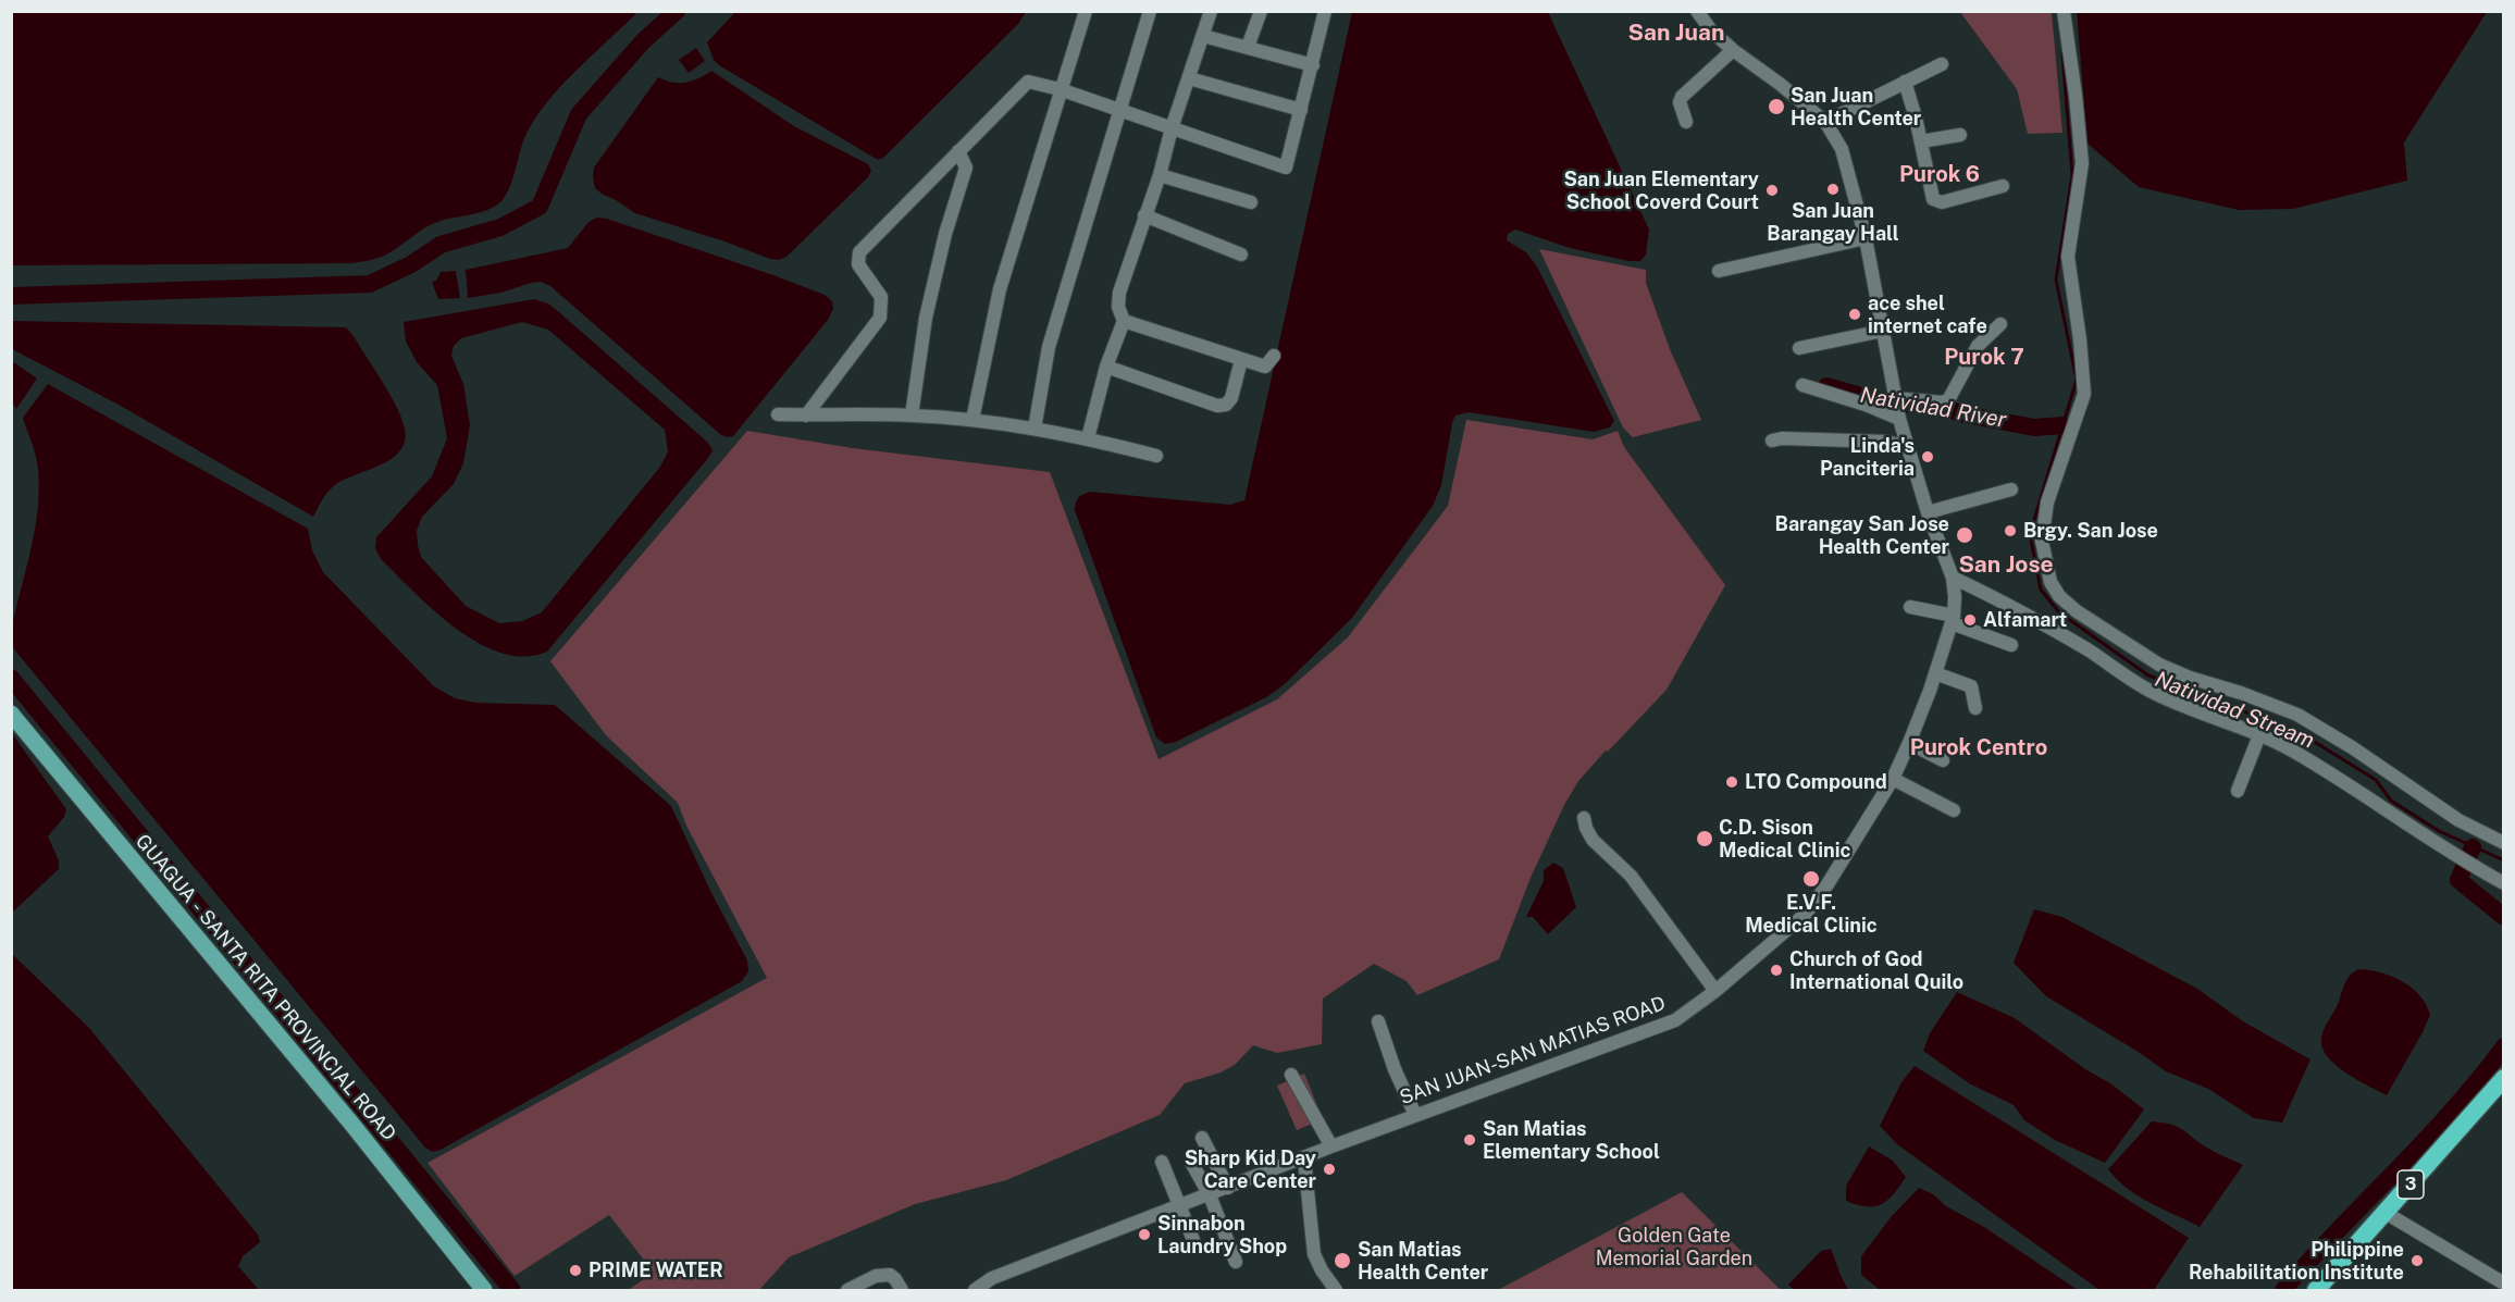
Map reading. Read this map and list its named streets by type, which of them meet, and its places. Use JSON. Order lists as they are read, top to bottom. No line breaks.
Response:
{"streets":{"highway":["3"],"main road":["GUAGUA - SANTA RITA PROVINCIAL ROAD"],"street":["SAN JUAN-SAN MATIAS ROAD"]},"districts":["San Juan","Purok 6","Purok 7","San Jose","Purok Centro"],"water":["Natividad River","Natividad Stream"],"parks":["Golden Gate Memorial Garden"],"places":["San Juan Health Center","San Juan Barangay Hall","San Juan Elementary School Coverd Court","ace shel internet cafe","Linda's Panciteria","Brgy. San Jose","Barangay San Jose Health Center","Alfamart","LTO Compound","C.D. Sison Medical Clinic","E.V.F. Medical Clinic","Church of God International Quilo","San Matias Elementary School","Sharp Kid Day Care Center","Sinnabon Laundry Shop","San Matias Health Center","Philippine Rehabilitation Institute","PRIME WATER"]}
